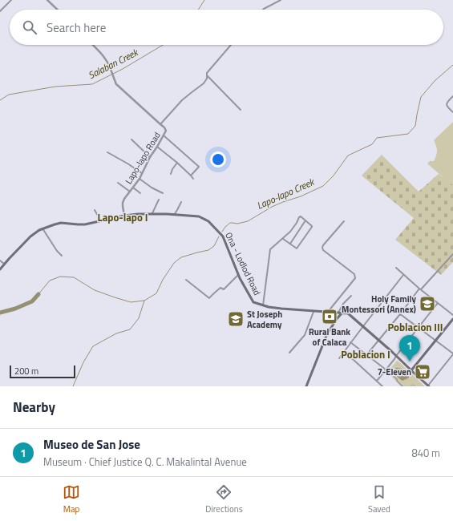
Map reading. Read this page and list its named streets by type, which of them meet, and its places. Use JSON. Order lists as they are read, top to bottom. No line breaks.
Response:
{"streets":{"main road":["Ona - Lodlod Road"],"street":["Lapo-lapo Road"]},"crossings":[["Lapo-lapo Road","Ona - Lodlod Road"]],"districts":["Lapo-lapo I","Poblacion III","Poblacion I"],"water":["Salaban Creek","Lapo-lapo Creek"],"places":{"school or university":["Holy Family Montessori (Annex)","St Joseph Academy"],"bank":["Rural Bank of Calaca"],"supermarket":["7-Eleven"]},"scale_bar":"200 m","page":{"search":"Search here","pins":"1","scale":"200 m","heading":"Nearby","list":[{"mark":"1","name":"Museo de San Jose","note":"Museum · Chief Justice Q. C. Makalintal Avenue","value":"840 m"}],"nav":["Map","Directions","Saved"]}}
